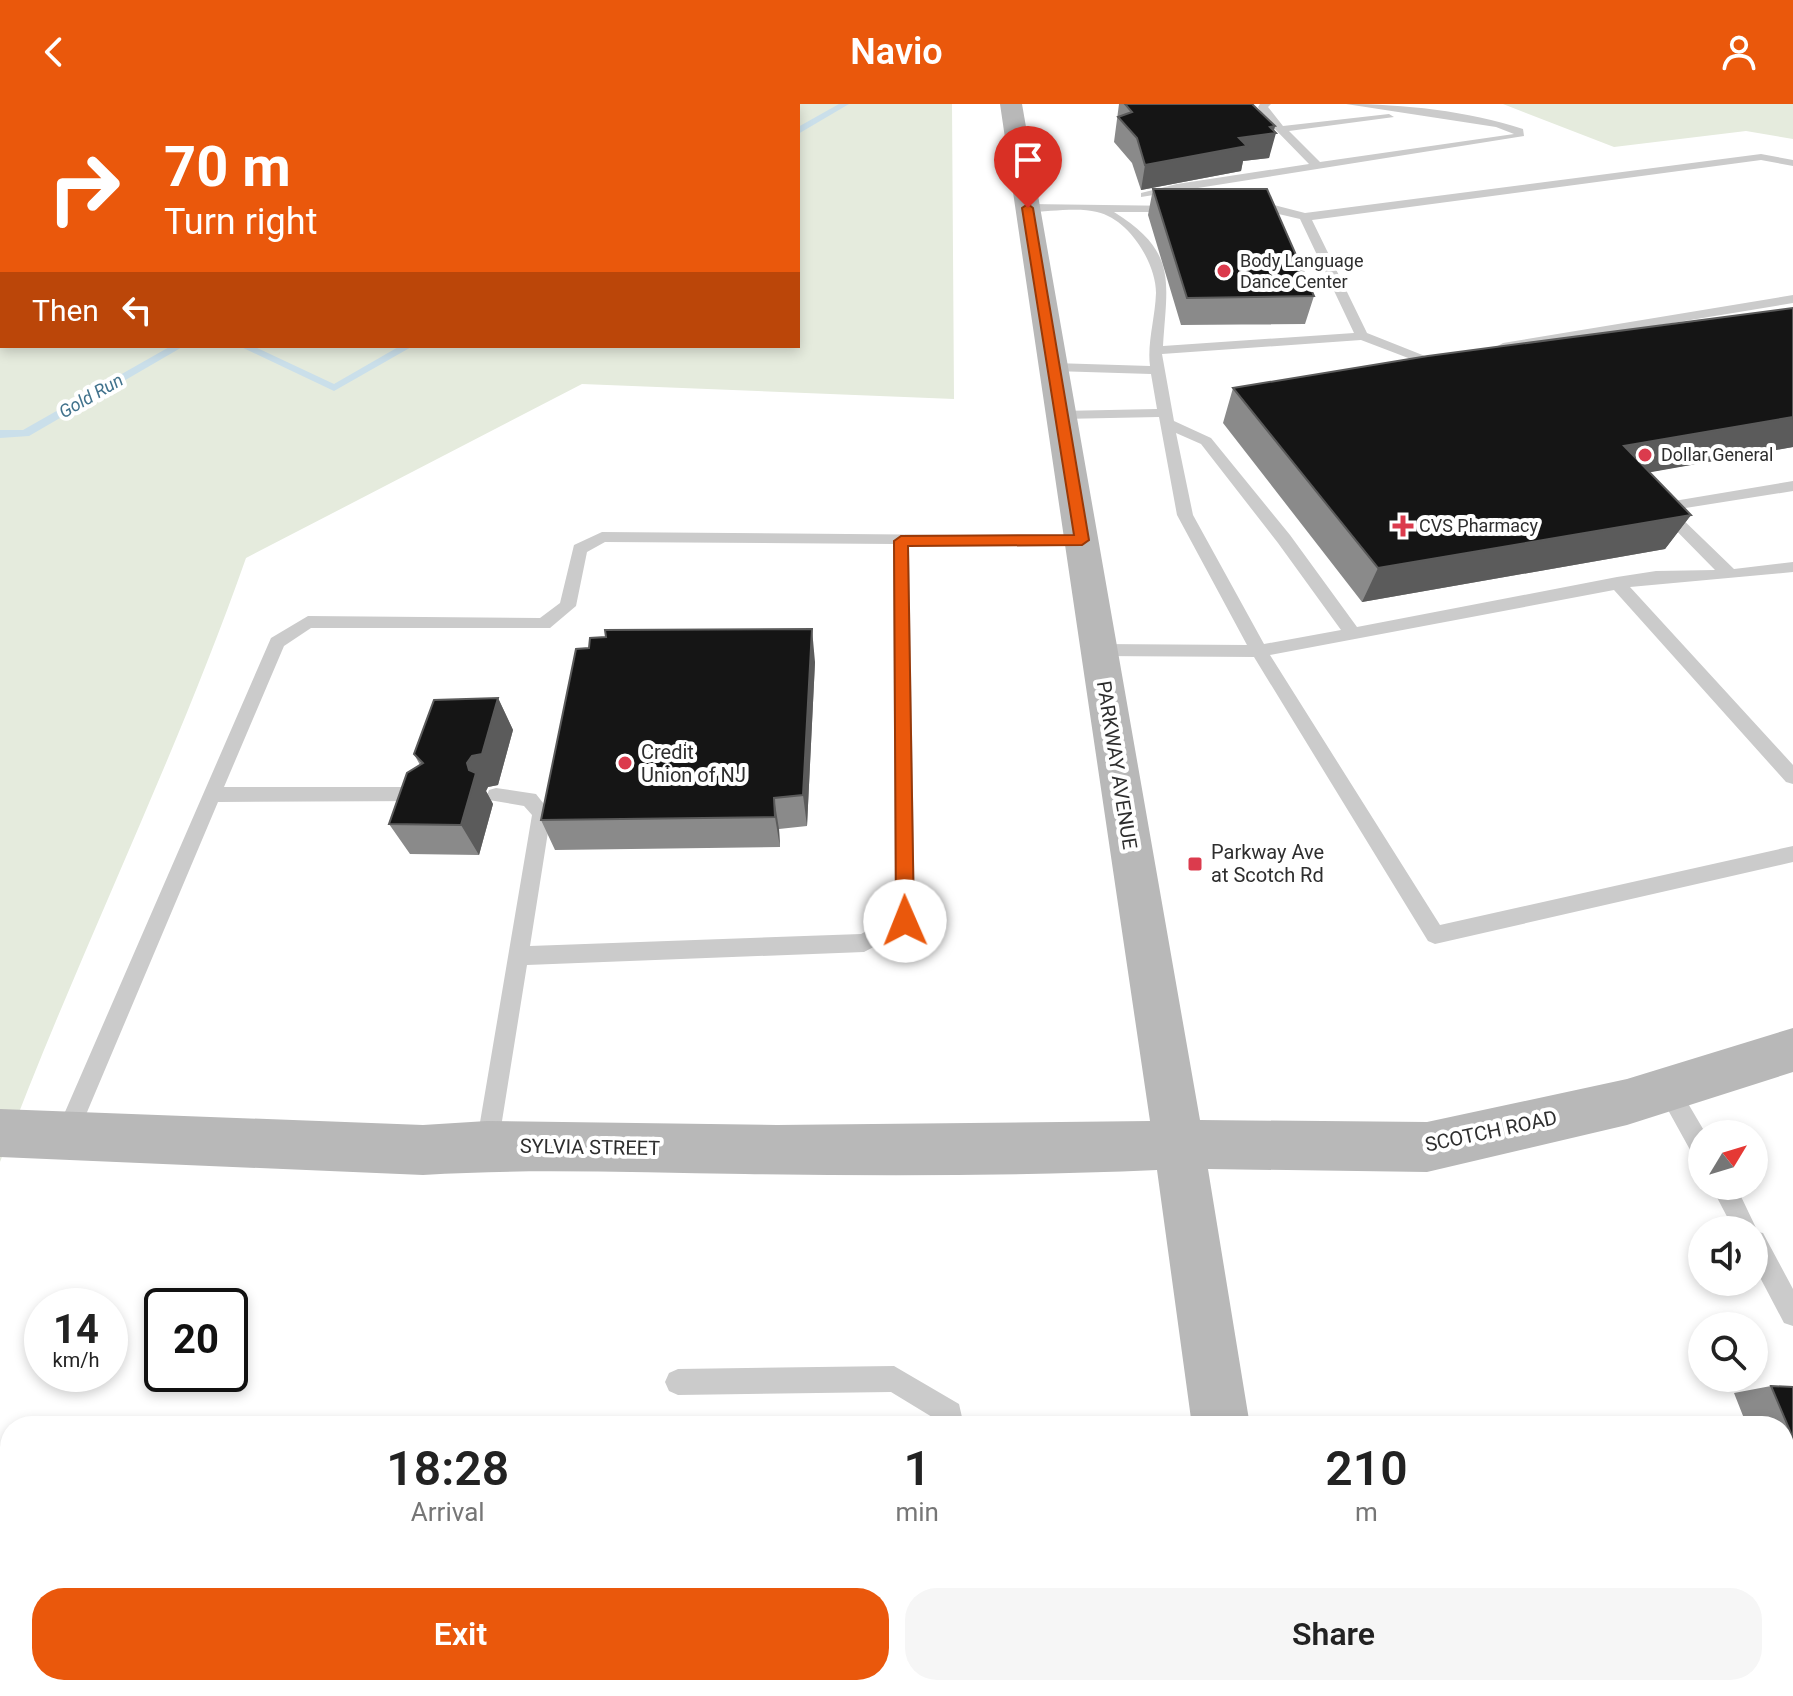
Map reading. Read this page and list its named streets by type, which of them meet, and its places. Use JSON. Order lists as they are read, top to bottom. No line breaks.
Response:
{"streets":{"main road":["PARKWAY AVENUE","SCOTCH ROAD","SYLVIA STREET"]},"crossings":[["PARKWAY AVENUE","SCOTCH ROAD"],["PARKWAY AVENUE","SYLVIA STREET"],["SCOTCH ROAD","SYLVIA STREET"]],"water":["Gold Run"],"places":{"other":["Body Language Dance Center","Dollar General","Credit Union of NJ"],"health":["CVS Pharmacy"],"transit":["Parkway Ave at Scotch Rd"]},"north":"top right","page":{"header":"Navio","turn":["70 m","Turn right"],"then":"Then","speed":"14 km/h","limit":"20","eta":["18:28","Arrival","1","min","210","m"],"buttons":["Exit","Share"]}}
